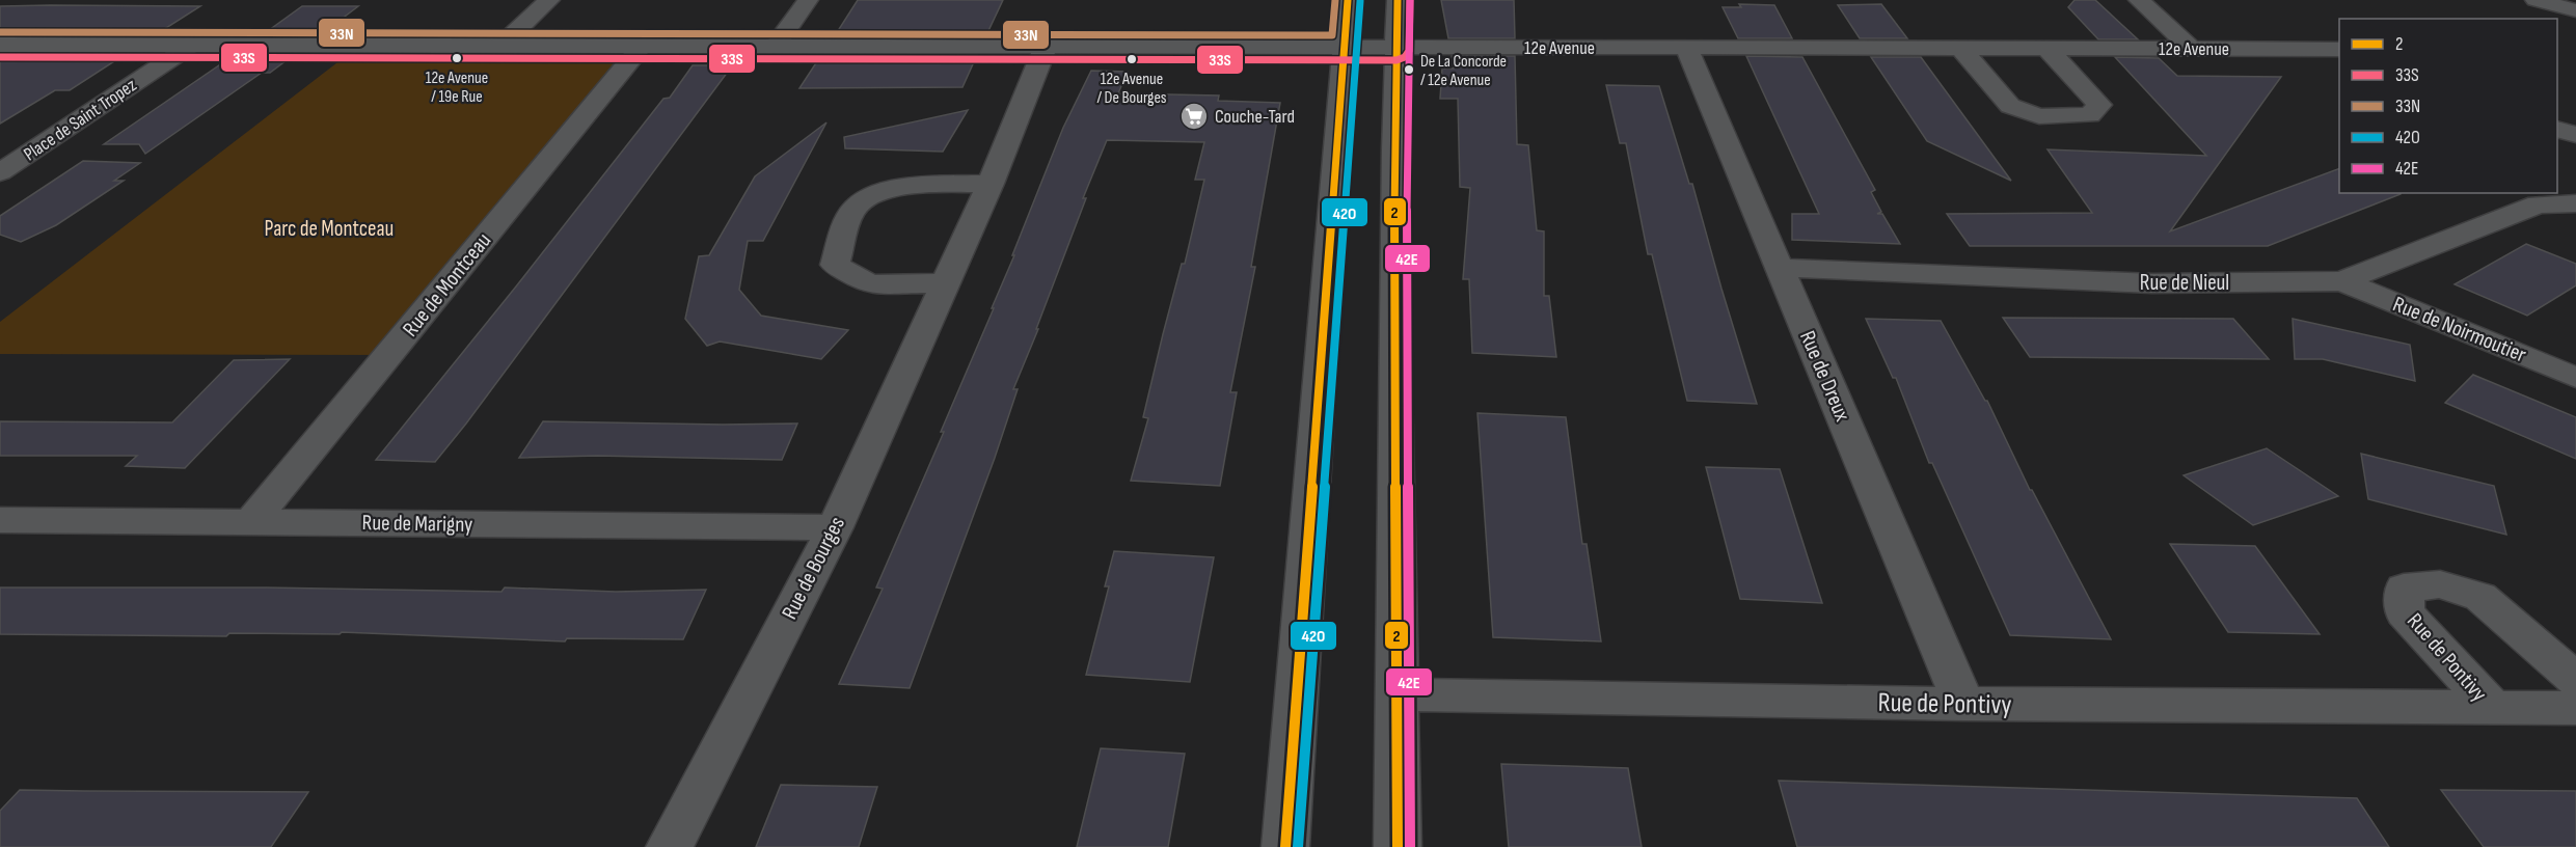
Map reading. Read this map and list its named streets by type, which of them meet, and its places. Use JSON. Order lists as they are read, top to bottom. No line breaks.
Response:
{"streets":{"street":["12e Avenue","Place de Saint Tropez","Rue de Nieul","Rue de Montceau","Rue de Noirmoutier","Rue de Dreux","Rue de Marigny","Rue de Bourges","Rue de Pontivy"]},"crossings":[["12e Avenue","Place de Saint Tropez"],["12e Avenue","Rue de Montceau"],["12e Avenue","Rue de Dreux"],["12e Avenue","Rue de Bourges"],["Rue de Nieul","Rue de Noirmoutier"],["Rue de Nieul","Rue de Dreux"],["Rue de Montceau","Rue de Marigny"],["Rue de Dreux","Rue de Pontivy"],["Rue de Marigny","Rue de Bourges"]],"parks":["Parc de Montceau"],"places":{"other":["12e Avenue / 19e Rue","12e Avenue / De Bourges","De La Concorde / 12e Avenue"],"supermarket":["Couche-Tard"]},"lines":["transit line 2","transit line 33S","transit line 33N","transit line 42E","transit line 42O"],"legend":["2","33S","33N","42O","42E"]}
